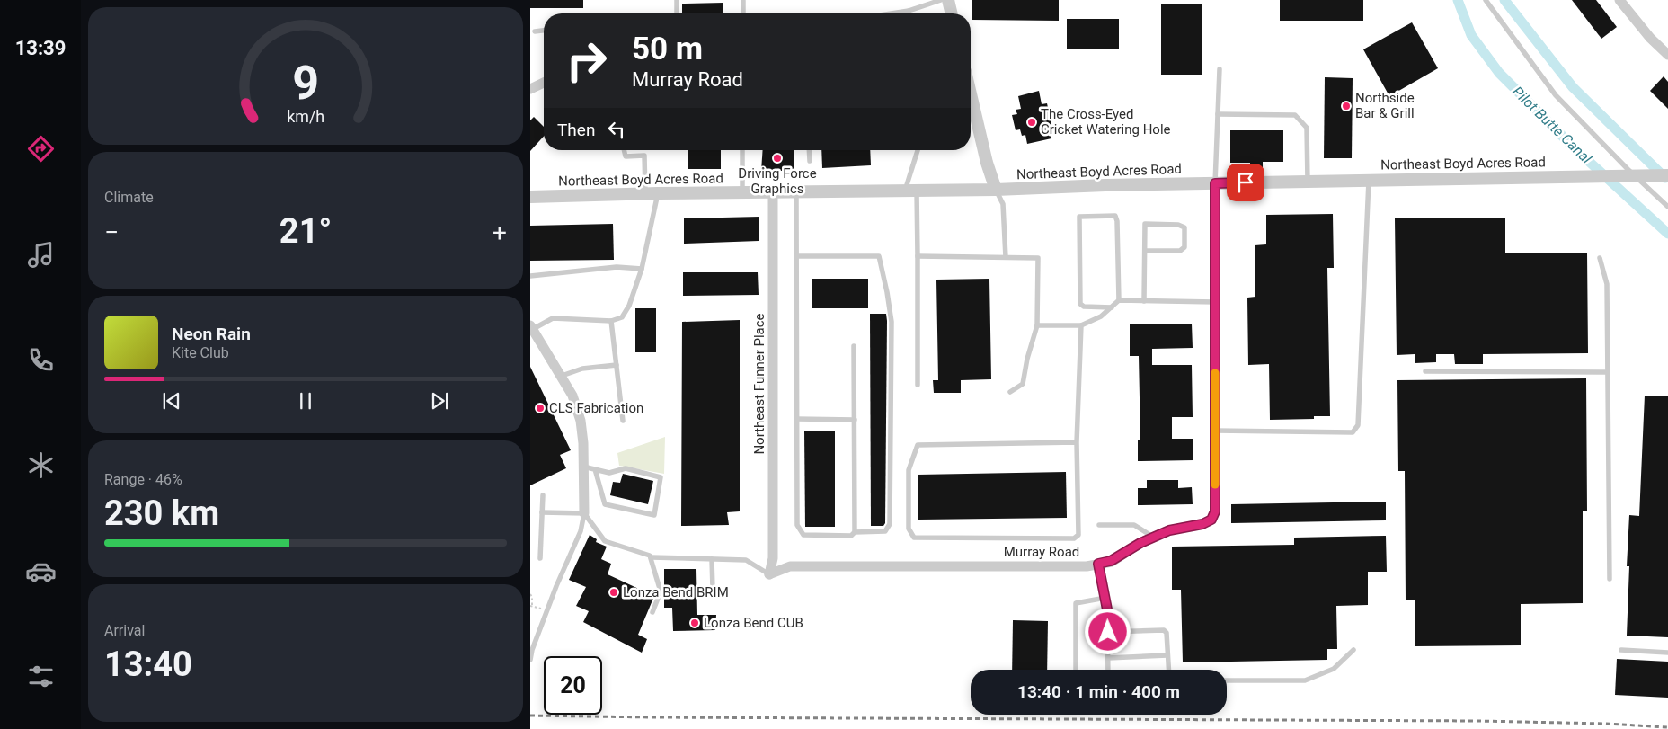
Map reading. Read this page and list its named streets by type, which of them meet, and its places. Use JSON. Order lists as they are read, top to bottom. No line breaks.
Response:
{"streets":{"street":["Northeast Boyd Acres Road","Northeast Funner Place","Murray Road"]},"crossings":[["Northeast Boyd Acres Road","Northeast Funner Place"],["Northeast Boyd Acres Road","Murray Road"],["Northeast Funner Place","Murray Road"]],"water":["Pilot Butte Canal"],"places":["Northside Bar & Grill","The Cross-Eyed Cricket Watering Hole","Driving Force Graphics","CLS Fabrication","Lonza Bend BRIM","Lonza Bend CUB"],"page":{"tabs":"13:39","turn":["50 m","Murray Road"],"then":"Then","tile":["Climate",["Range · 46%","230 km"],["Arrival","13:40"]],"heat":["−","21°","+"],"song":["Neon Rain","Kite Club"],"limit":"20","trip":"13:40 · 1 min · 400 m","gauge":["9","km/h"]}}
